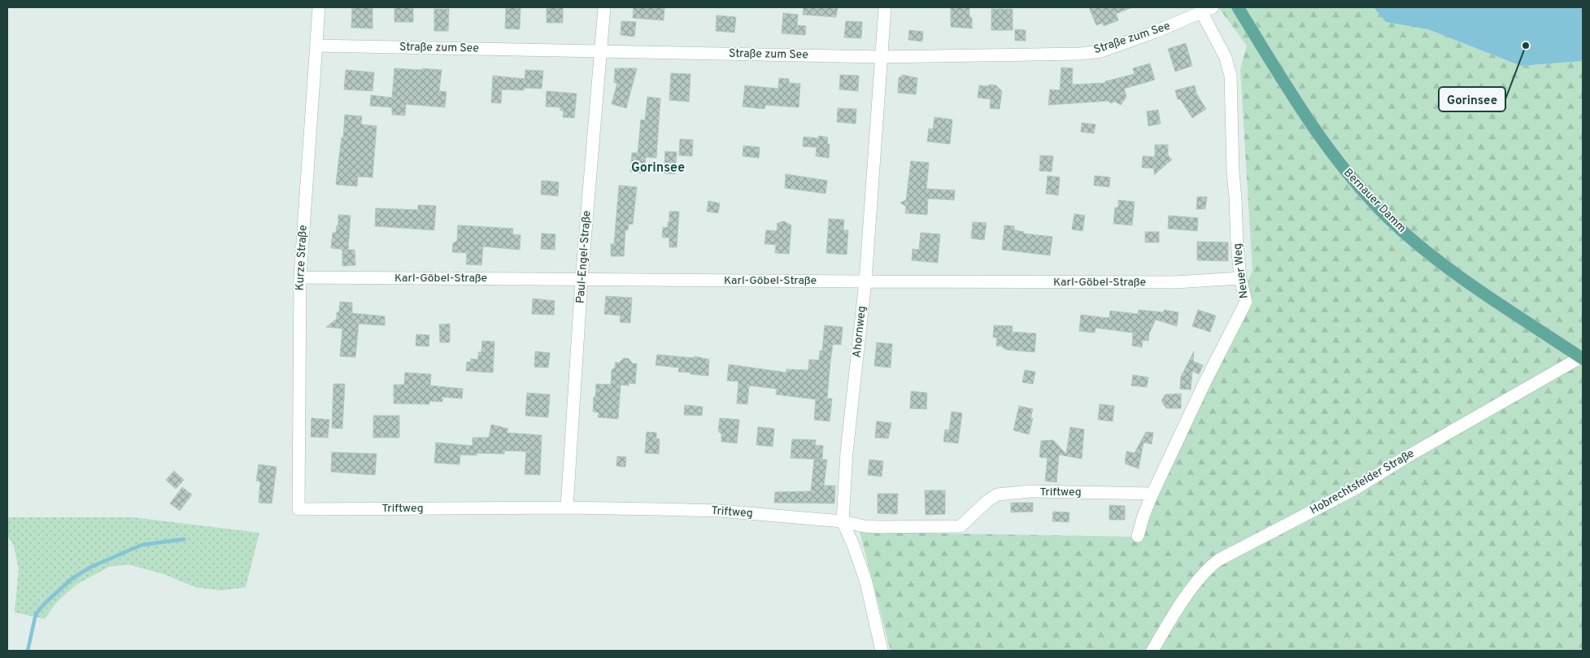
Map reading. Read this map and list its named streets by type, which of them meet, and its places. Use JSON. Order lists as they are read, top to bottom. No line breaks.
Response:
{"streets":{"main road":["Bernauer Damm"],"street":["Straße zum See","Paul-Engel-Straße","Kurze Straße","Neuer Weg","Karl-Göbel-Straße","Ahornweg","Hobrechtsfelder Straße","Triftweg"]},"crossings":[["Straße zum See","Paul-Engel-Straße"],["Straße zum See","Kurze Straße"],["Straße zum See","Neuer Weg"],["Straße zum See","Ahornweg"],["Bernauer Damm","Hobrechtsfelder Straße"],["Paul-Engel-Straße","Karl-Göbel-Straße"],["Paul-Engel-Straße","Triftweg"],["Kurze Straße","Karl-Göbel-Straße"],["Kurze Straße","Triftweg"],["Neuer Weg","Karl-Göbel-Straße"],["Neuer Weg","Triftweg"],["Karl-Göbel-Straße","Ahornweg"],["Ahornweg","Triftweg"]],"districts":["Gorinsee"],"places":["Gorinsee"]}
